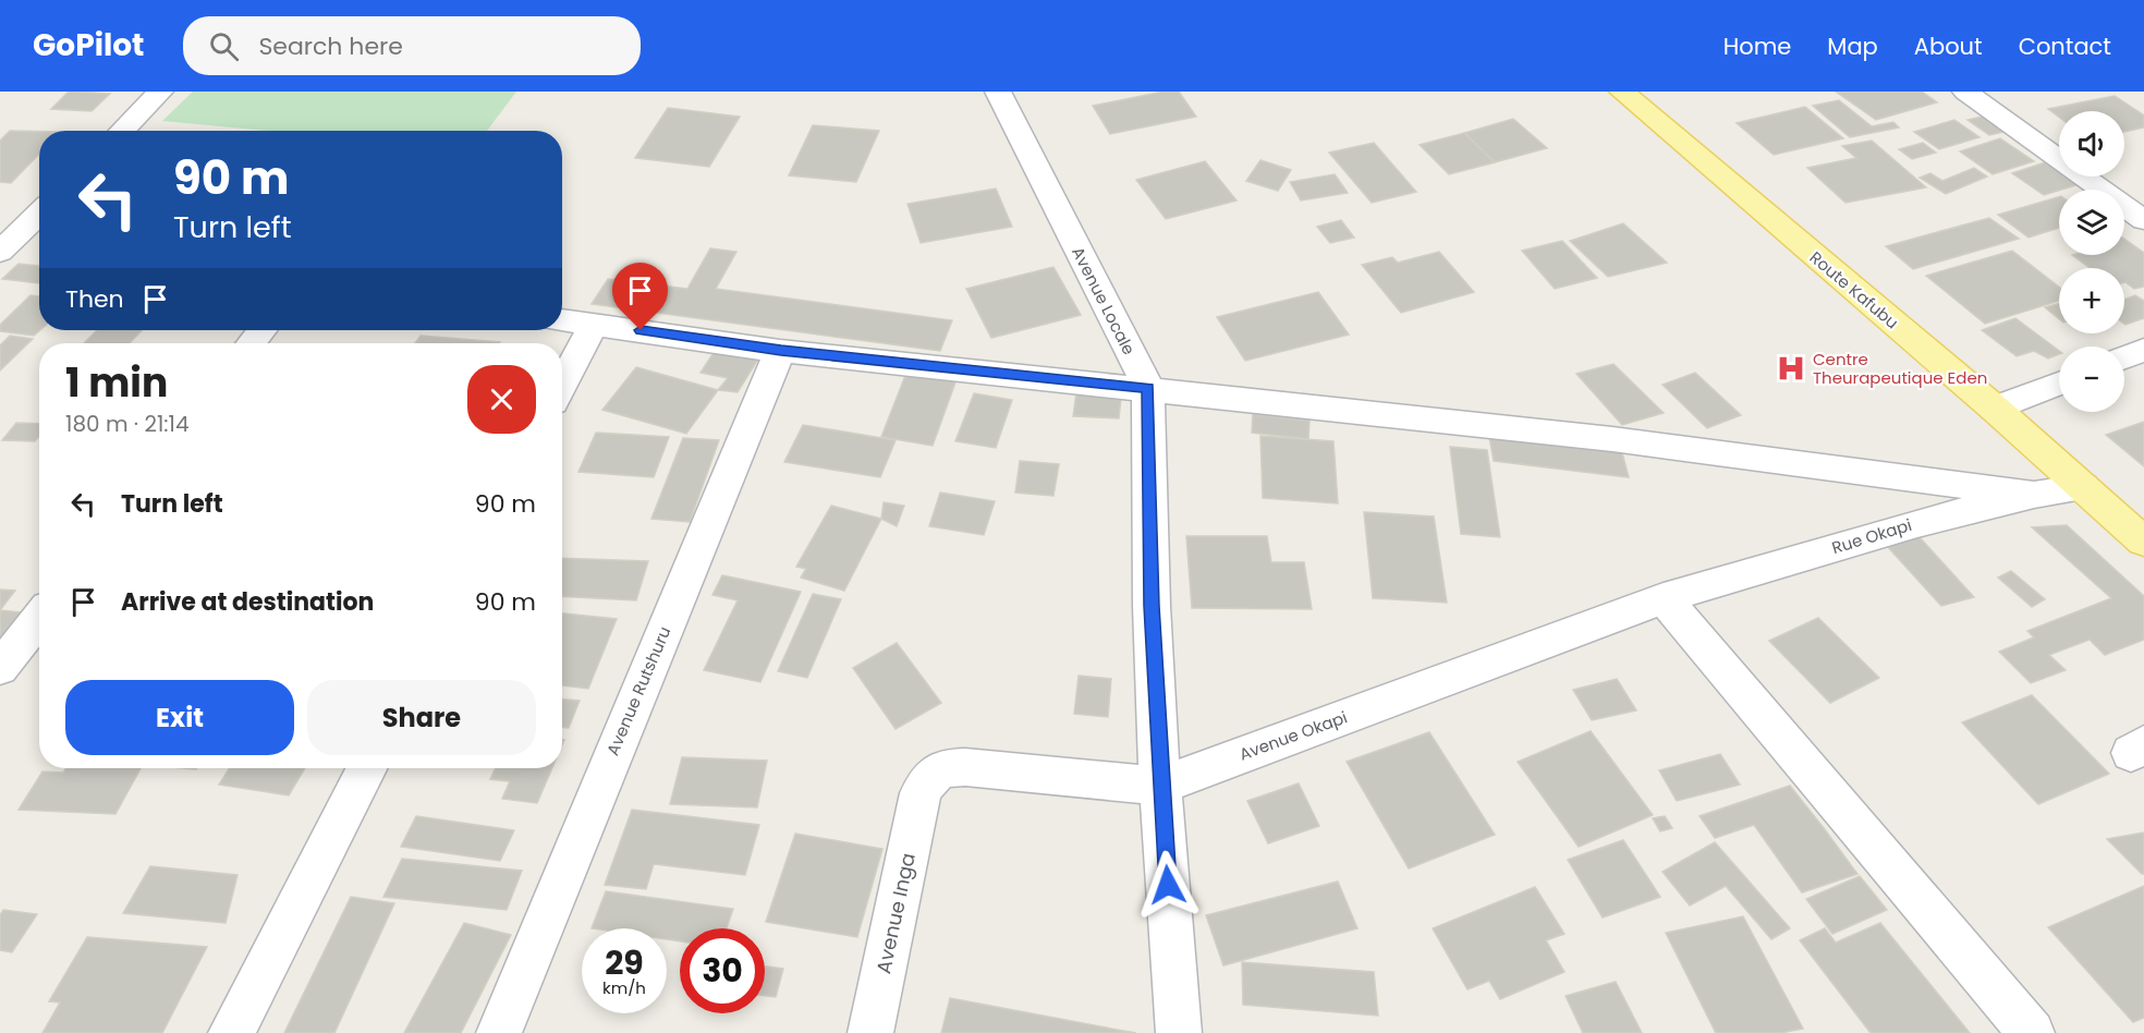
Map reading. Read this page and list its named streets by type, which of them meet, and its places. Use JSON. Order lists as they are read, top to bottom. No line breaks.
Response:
{"streets":{"main road":["Route Kafubu"],"street":["Avenue Locale","Rue Okapi","Avenue Rutshuru","Avenue Okapi","Avenue Inga"]},"crossings":[["Route Kafubu","Rue Okapi"],["Avenue Locale","Avenue Okapi"],["Rue Okapi","Avenue Okapi"],["Avenue Okapi","Avenue Inga"]],"places":{"hospital":["Centre Theurapeutique Eden"]},"page":{"header":"GoPilot","search":"Search here","nav":["Home","Map","About","Contact"],"map_buttons":["+","−"],"turn":["90 m","Turn left"],"then":"Then","heading":["1 min","180 m · 21:14"],"list":[{"name":"Turn left","value":"90 m"},{"name":"Arrive at destination","value":"90 m"}],"buttons":["Exit","Share"],"speed":"29 km/h","limit":"30"}}
